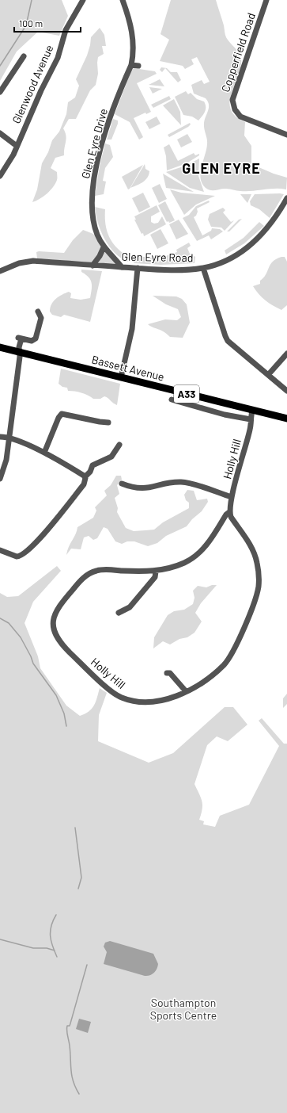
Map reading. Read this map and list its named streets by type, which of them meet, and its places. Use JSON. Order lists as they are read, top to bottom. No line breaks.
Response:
{"streets":{"main road":["Bassett Avenue","A33"],"street":["Copperfield Road","Glenwood Avenue","Glen Eyre Drive","Glen Eyre Road","Holly Hill"]},"crossings":[["Glen Eyre Drive","Glen Eyre Road"],["Bassett Avenue","Holly Hill"]],"districts":["GLEN EYRE"],"parks":["Southampton Sports Centre"],"scale_bar":"100 m"}
